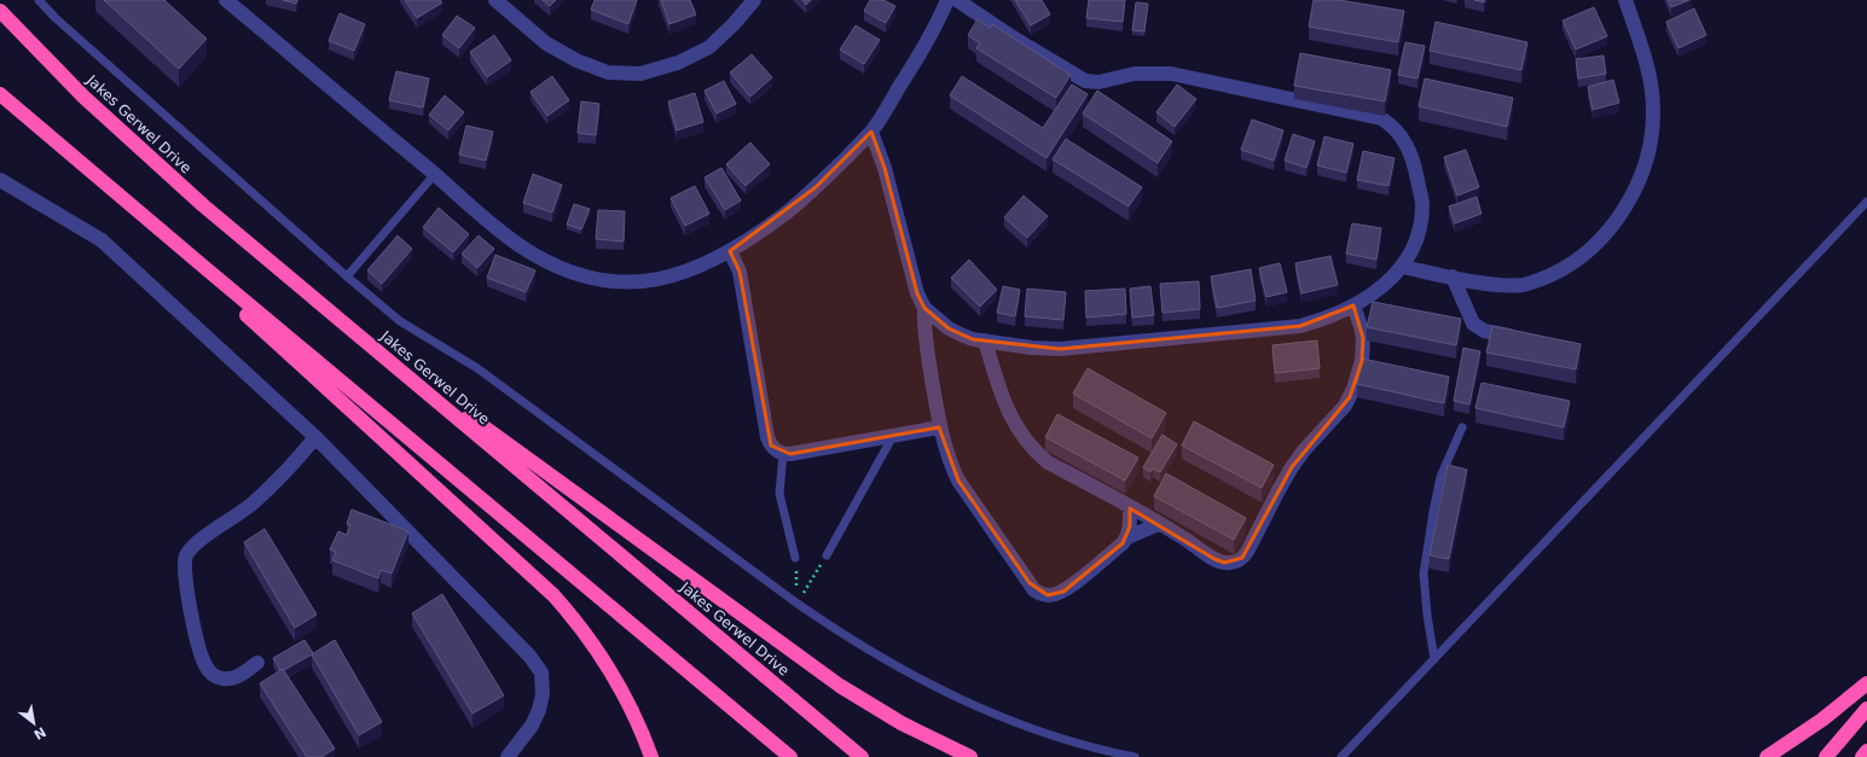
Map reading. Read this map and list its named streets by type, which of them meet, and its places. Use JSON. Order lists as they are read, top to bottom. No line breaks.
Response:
{"streets":{"highway":["Jakes Gerwel Drive"]},"north":"bottom right"}
